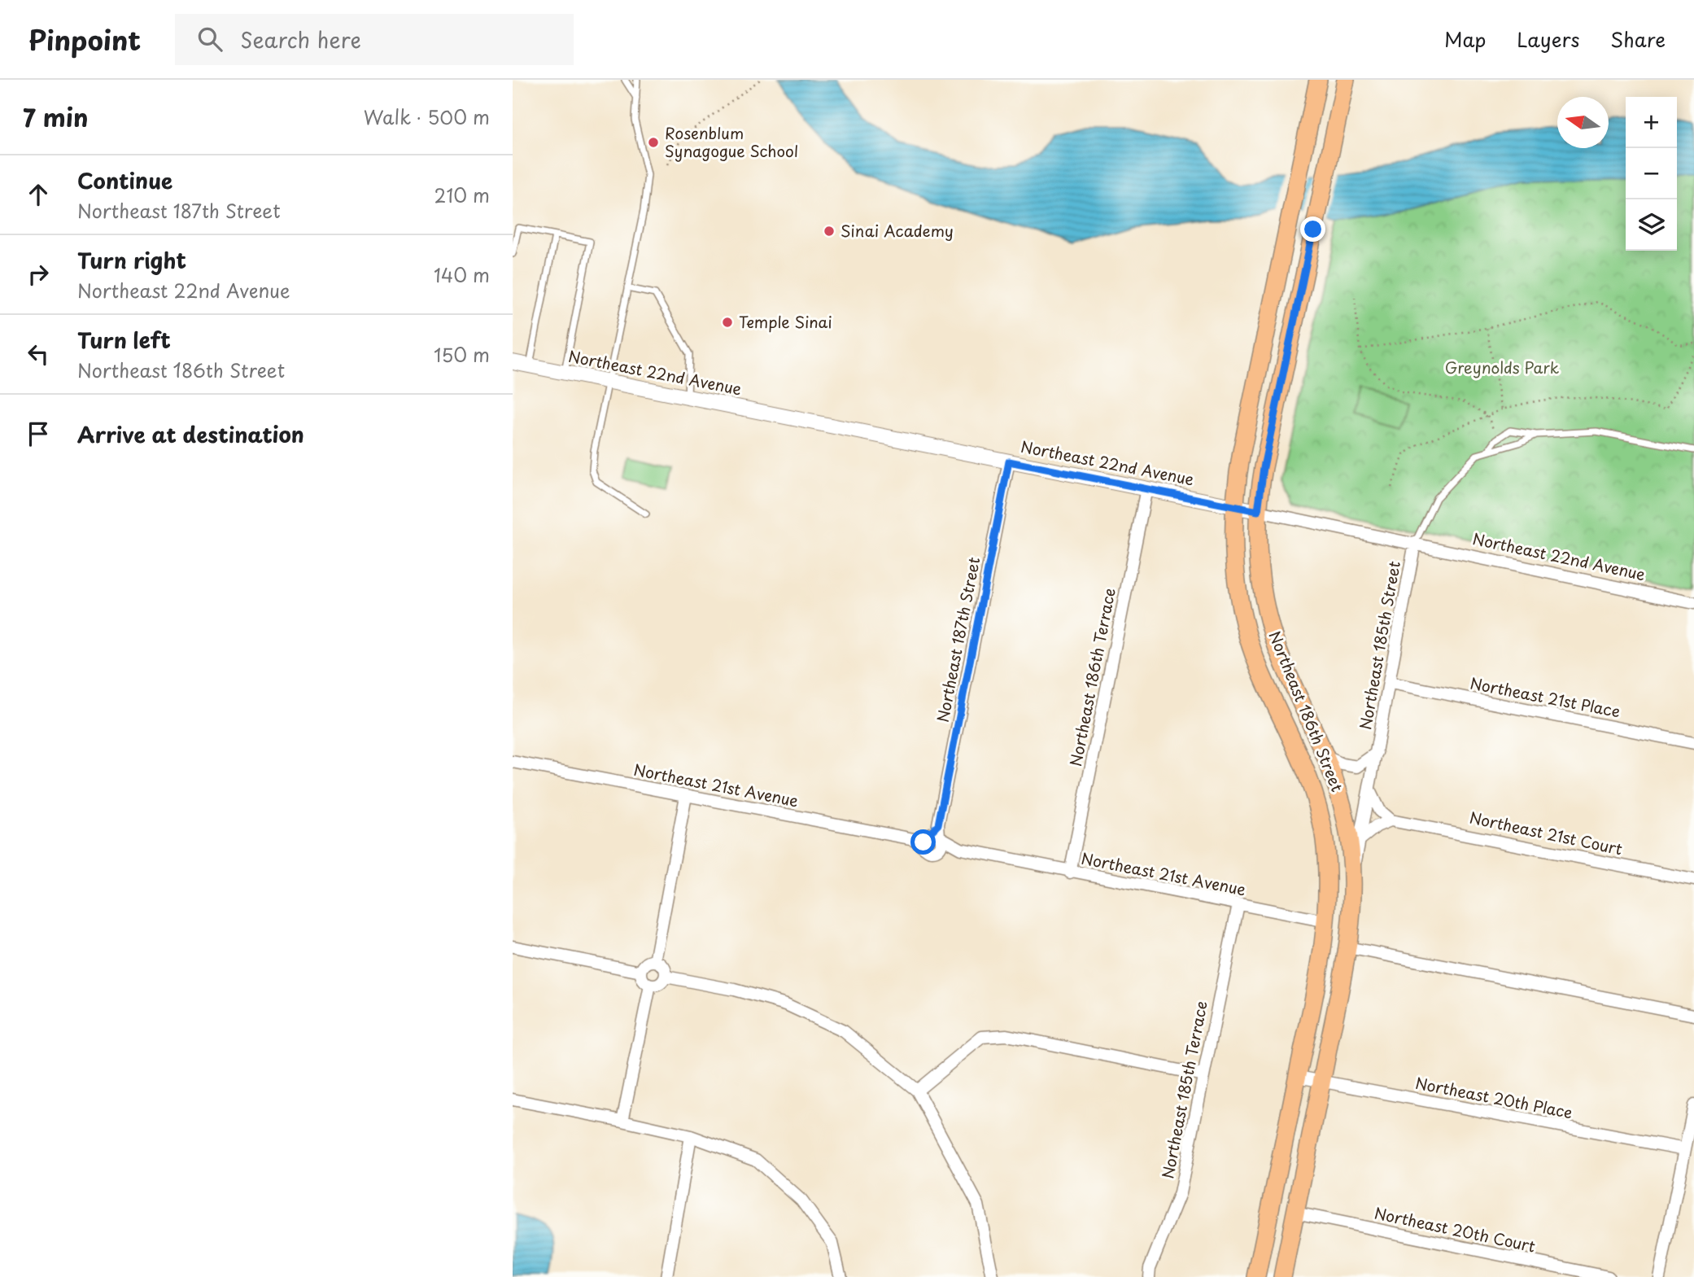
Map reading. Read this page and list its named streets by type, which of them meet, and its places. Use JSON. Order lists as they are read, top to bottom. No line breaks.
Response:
{"streets":{"main road":["Northeast 186th Street"],"street":["Northeast 22nd Avenue","Northeast 187th Street","Northeast 185th Street","Northeast 186th Terrace","Northeast 21st Place","Northeast 21st Avenue","Northeast 21st Court","Northeast 185th Terrace","Northeast 20th Place","Northeast 20th Court"]},"crossings":[["Northeast 22nd Avenue","Northeast 187th Street"],["Northeast 22nd Avenue","Northeast 185th Street"],["Northeast 22nd Avenue","Northeast 186th Terrace"],["Northeast 22nd Avenue","Northeast 186th Street"],["Northeast 187th Street","Northeast 21st Avenue"],["Northeast 185th Street","Northeast 21st Place"],["Northeast 185th Street","Northeast 186th Street"],["Northeast 186th Terrace","Northeast 21st Avenue"],["Northeast 186th Street","Northeast 21st Avenue"],["Northeast 186th Street","Northeast 20th Place"],["Northeast 186th Street","Northeast 20th Court"],["Northeast 21st Avenue","Northeast 185th Terrace"]],"parks":["Greynolds Park"],"places":["Rosenblum Synagogue School","Sinai Academy","Temple Sinai"],"north":"left","page":{"header":"Pinpoint","search":"Search here","nav":["Map","Layers","Share"],"heading":["7 min","Walk · 500 m"],"map_buttons":["+","−"],"list":[["Continue","Northeast 187th Street","210 m"],["Turn right","Northeast 22nd Avenue","140 m"],["Turn left","Northeast 186th Street","150 m"],"Arrive at destination"]}}
